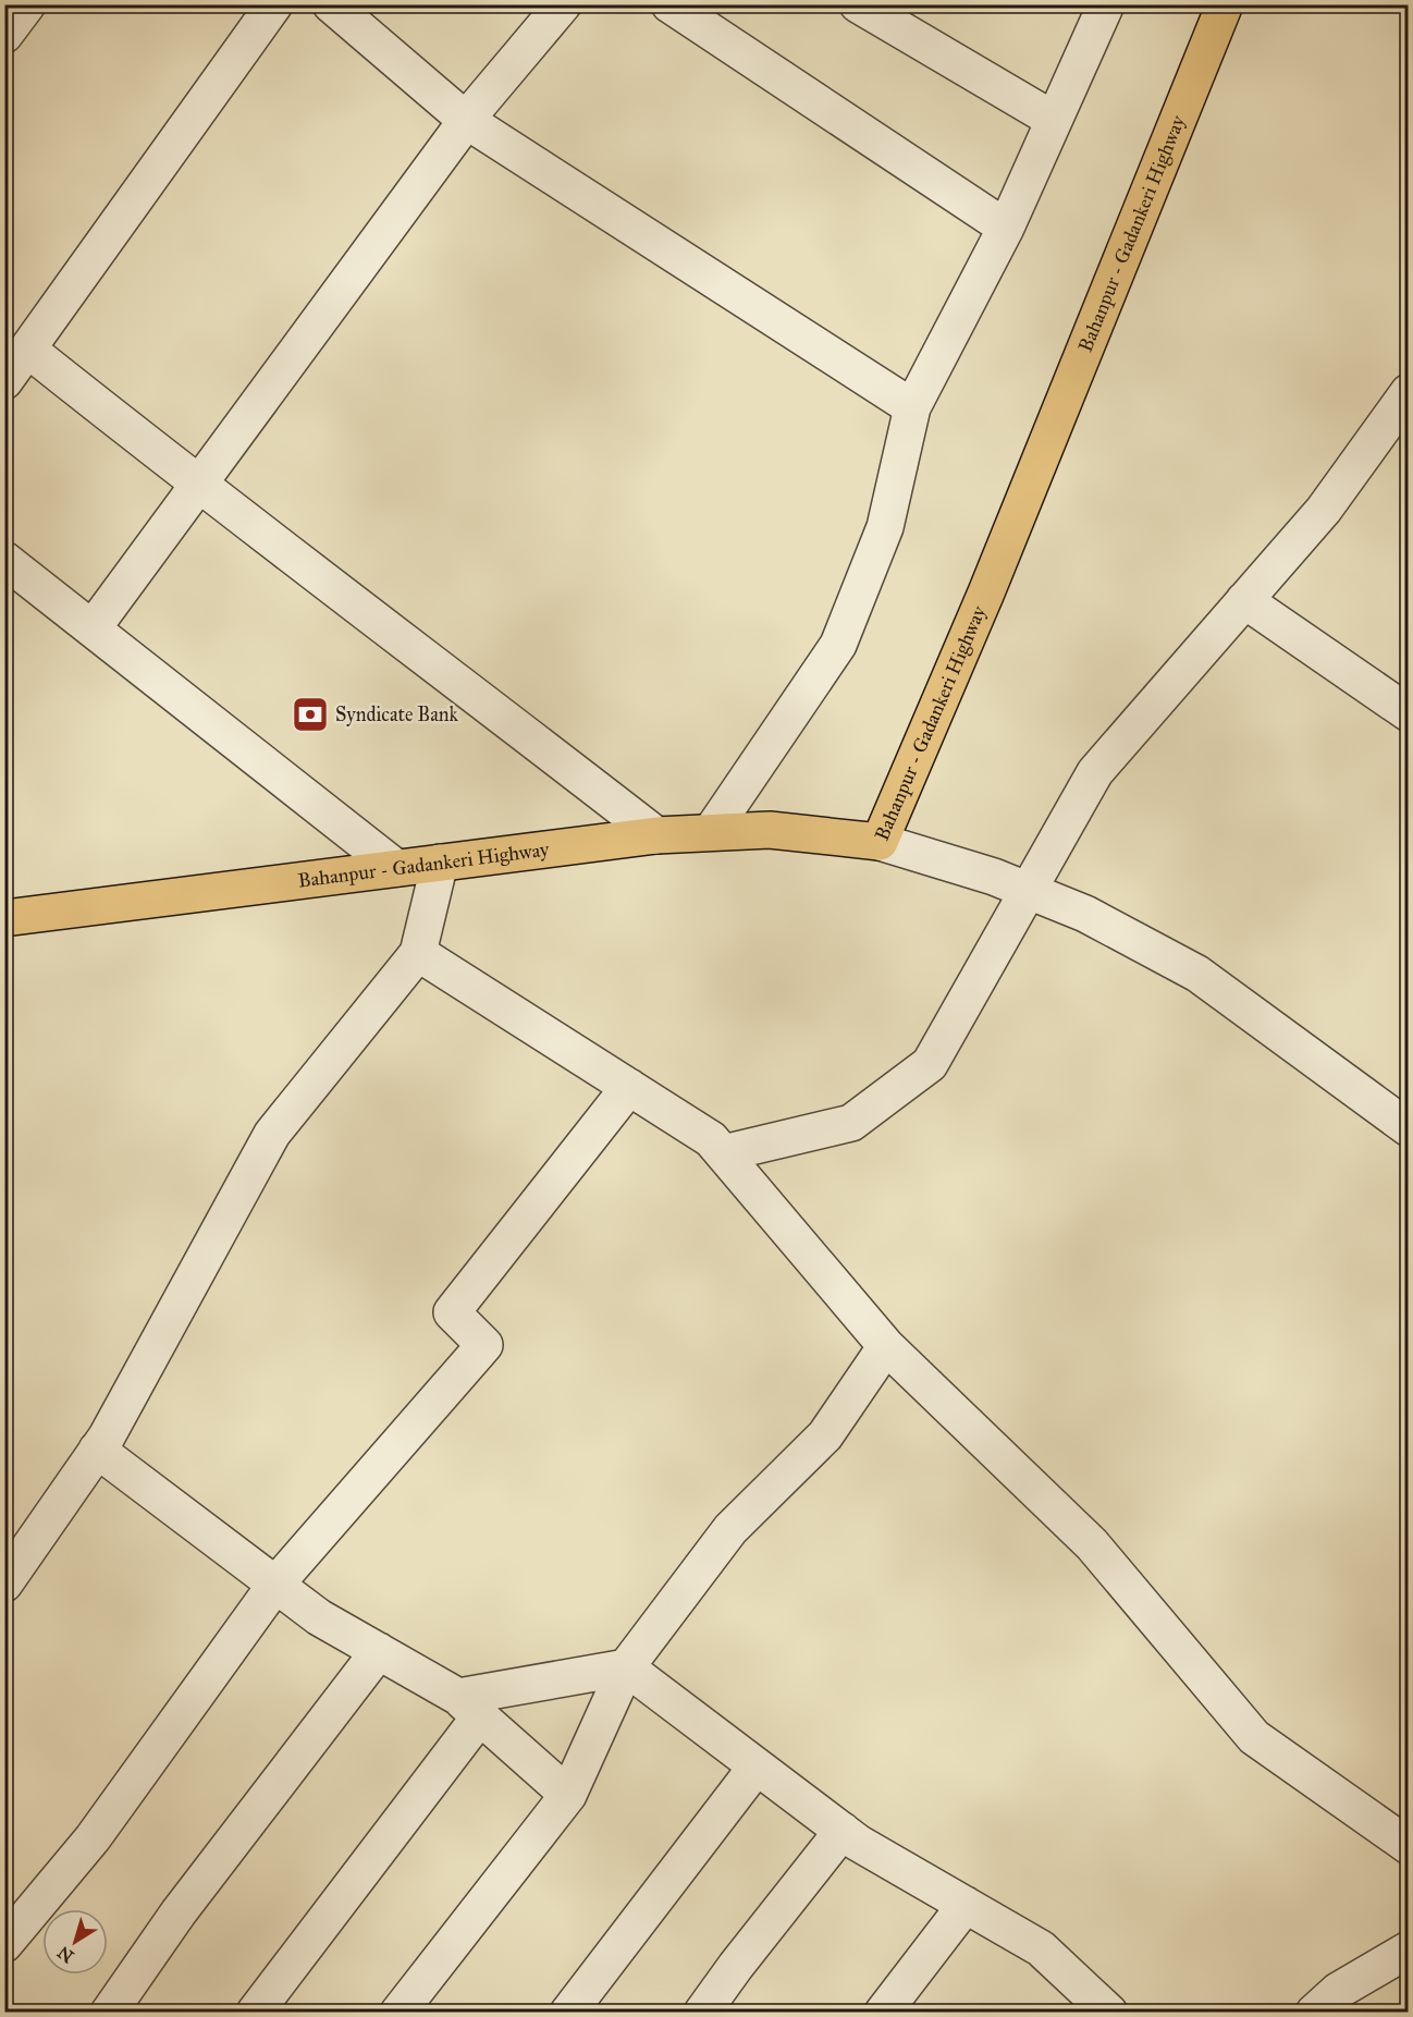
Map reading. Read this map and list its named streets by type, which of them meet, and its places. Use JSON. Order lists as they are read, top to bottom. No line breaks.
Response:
{"streets":{"highway":["Bahanpur - Gadankeri Highway"]},"places":{"bank":["Syndicate Bank"]},"north":"bottom left"}
